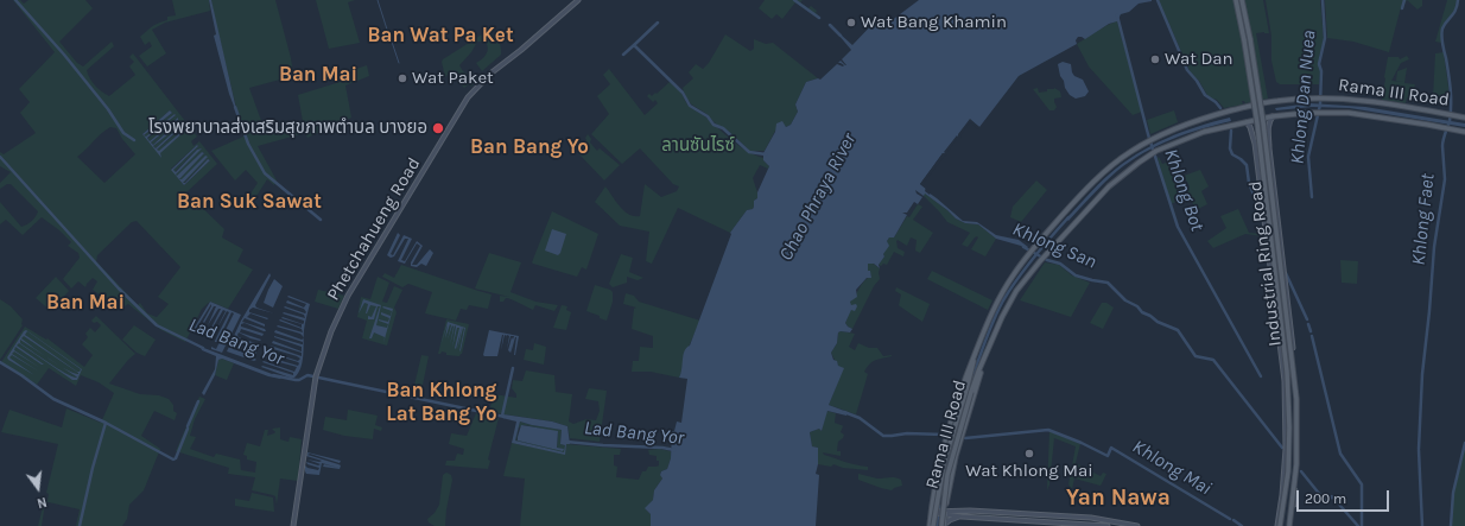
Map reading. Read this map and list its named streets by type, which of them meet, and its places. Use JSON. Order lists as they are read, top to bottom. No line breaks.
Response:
{"streets":{"main road":["Rama III Road","Phetchahueng Road","Industrial Ring Road"]},"crossings":[["Rama III Road","Industrial Ring Road"]],"districts":["Ban Wat Pa Ket","Ban Mai","Ban Bang Yo","Ban Suk Sawat","Ban Mai","Ban Khlong Lat Bang Yo","Yan Nawa"],"water":["Khlong Dan Nuea","Khlong Bot","Chao Phraya River","Khlong Faet","Khlong San","Lad Bang Yor","Khlong Mai"],"parks":["ลานซันไรซ์"],"places":["Wat Bang Khamin","Wat Dan","Wat Paket","โรงพยาบาลส่งเสริมสุขภาพตำบล บางยอ","Wat Khlong Mai"],"scale_bar":"200 m","north":"bottom"}
